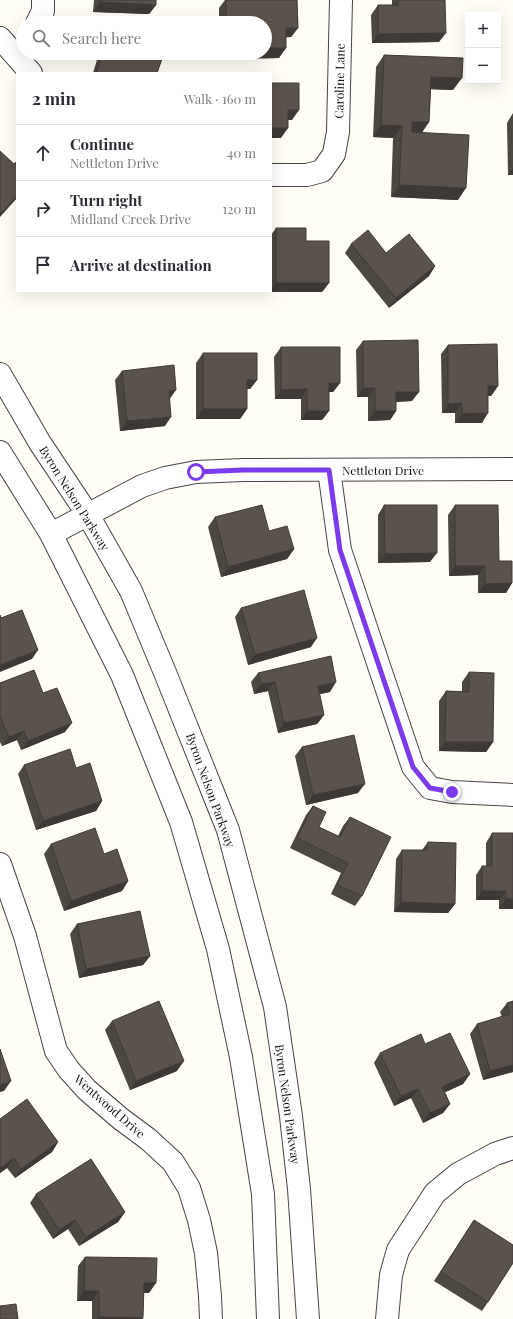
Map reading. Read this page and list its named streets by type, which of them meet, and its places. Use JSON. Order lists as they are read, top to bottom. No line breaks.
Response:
{"streets":{"street":["Caroline Lane","Nettleton Drive","Byron Nelson Parkway","Wentwood Drive"]},"crossings":[["Nettleton Drive","Byron Nelson Parkway"]],"page":{"map_buttons":["+","−"],"search":"Search here","heading":["2 min","Walk · 160 m"],"list":[["Continue","Nettleton Drive","40 m"],["Turn right","Midland Creek Drive","120 m"],"Arrive at destination"]}}
